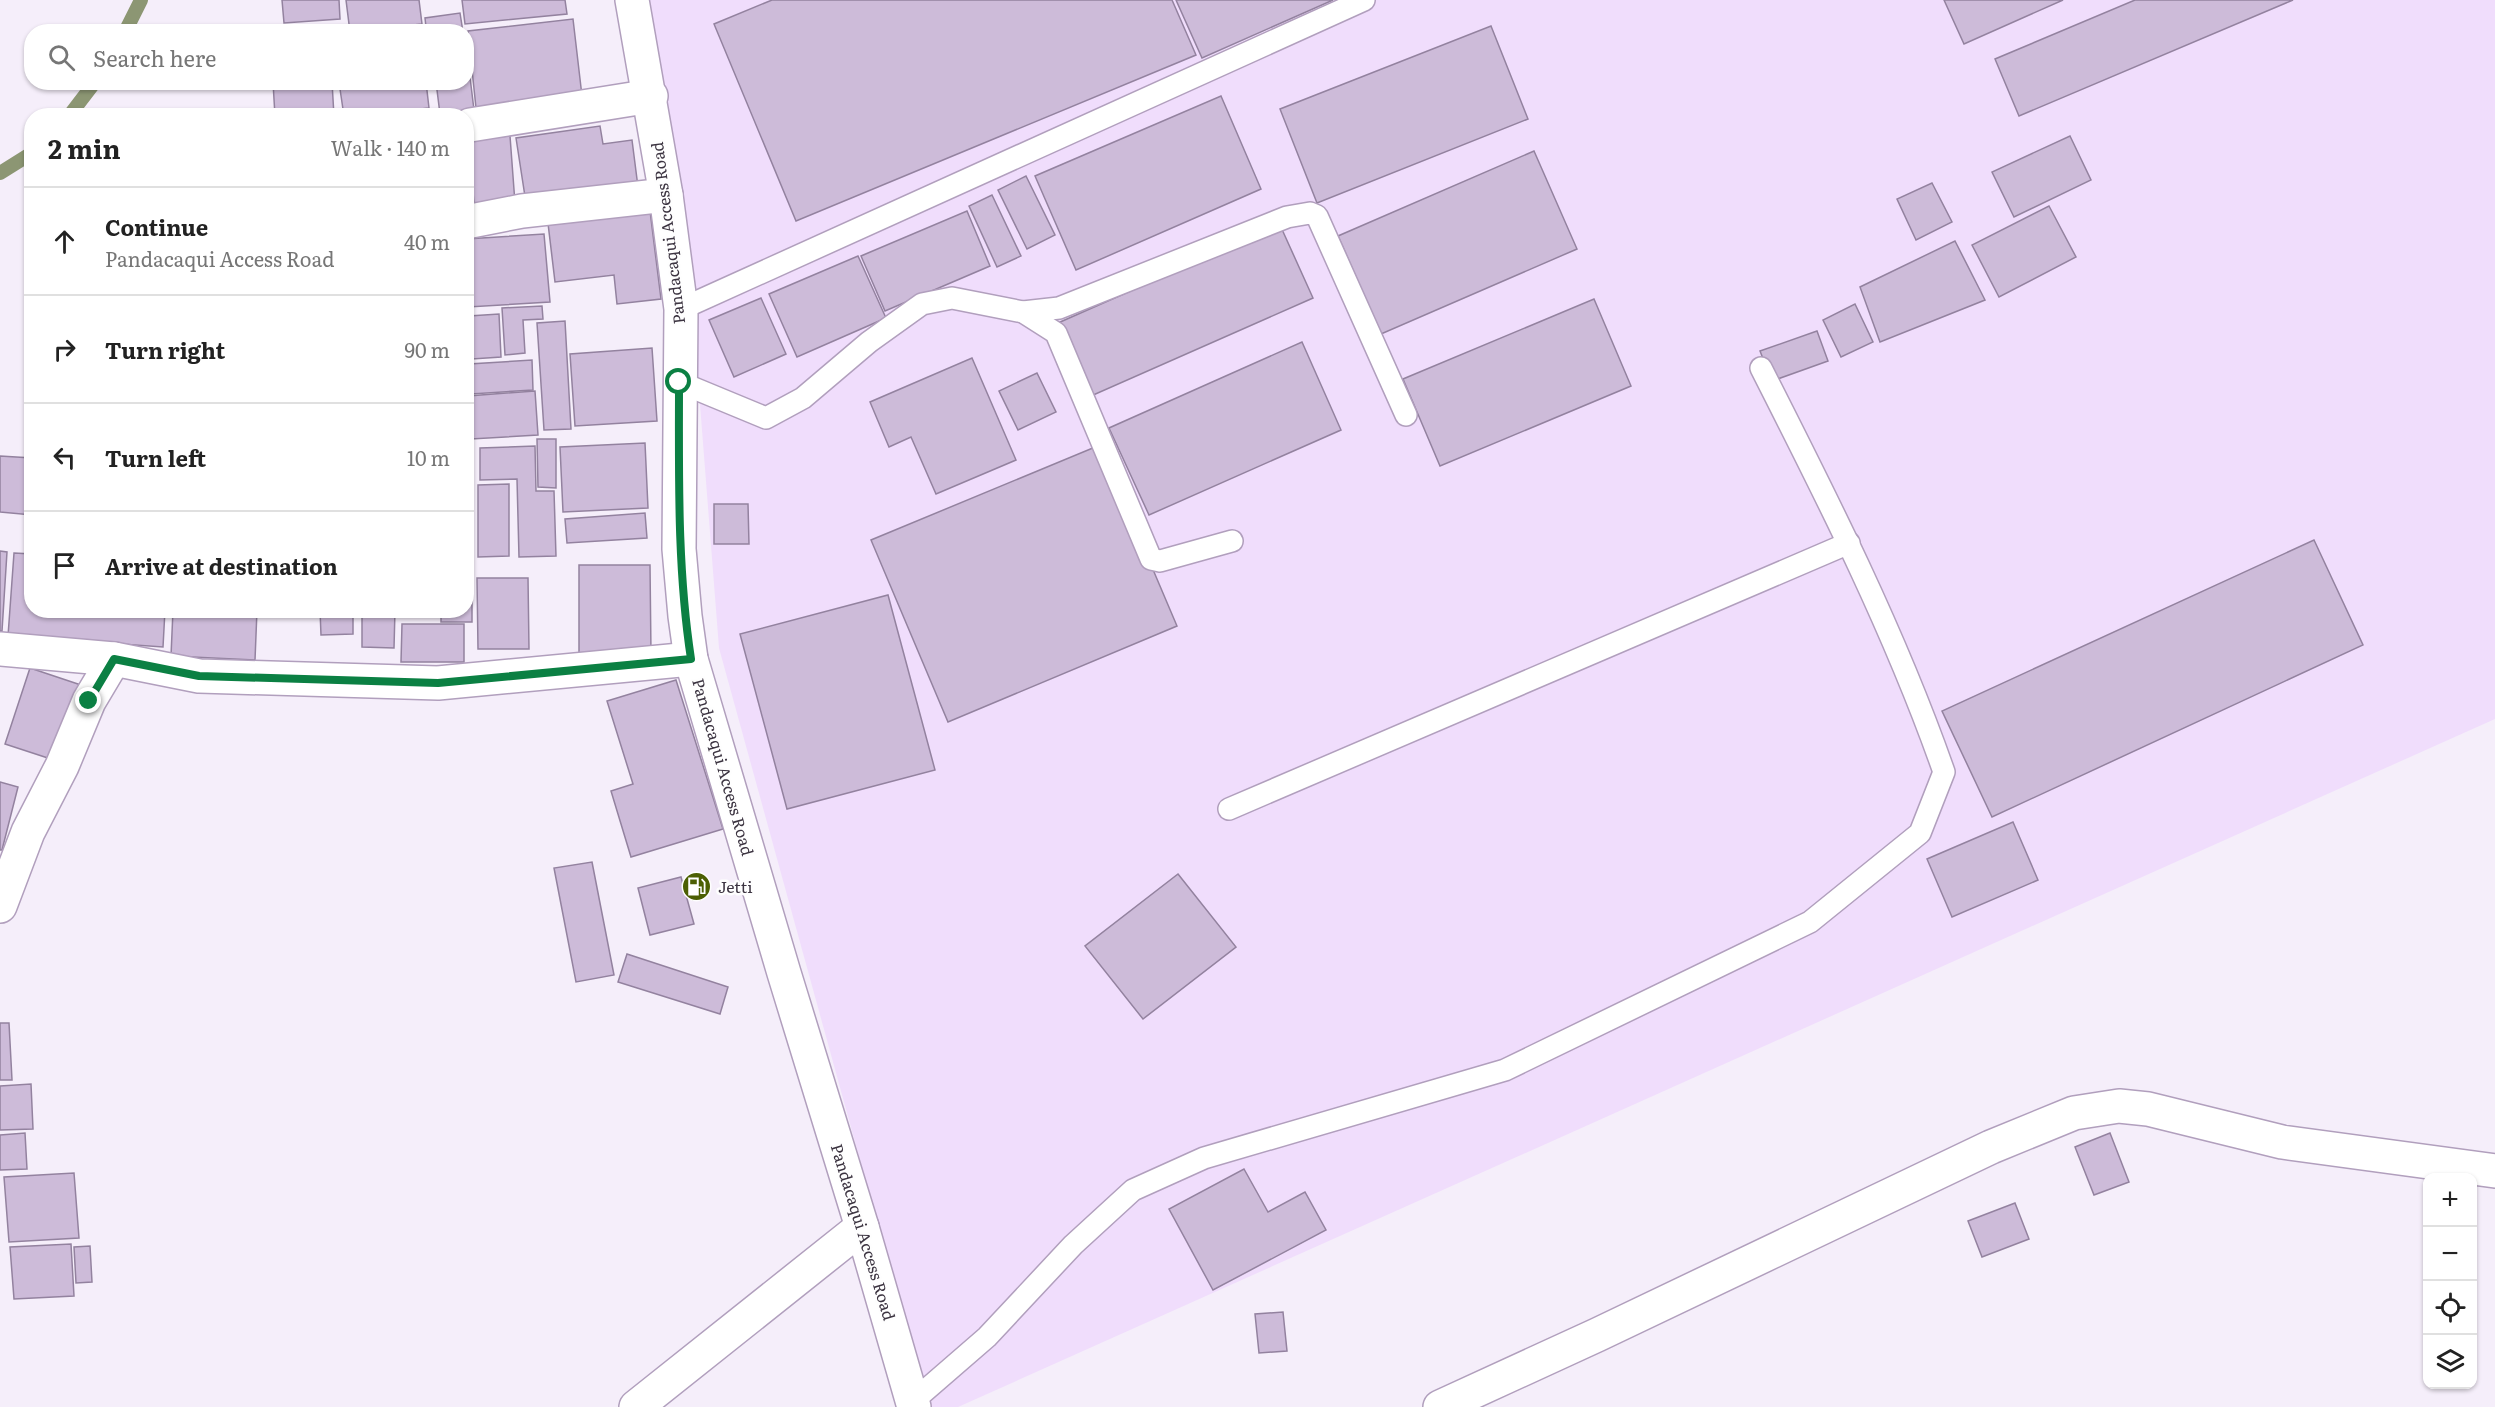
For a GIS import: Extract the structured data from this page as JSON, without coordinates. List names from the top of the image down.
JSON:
{
  "streets": {
    "street": ["Pandacaqui Access Road"]
  },
  "places": {
    "fuel station": ["Jetti"]
  },
  "page": {
    "search": "Search here",
    "heading": ["2 min", "Walk · 140 m"],
    "list": [
      ["Continue", "Pandacaqui Access Road", "40 m"],
      ["Turn right", "90 m"],
      ["Turn left", "10 m"],
      "Arrive at destination"
    ],
    "map_buttons": ["+", "−"]
  }
}
